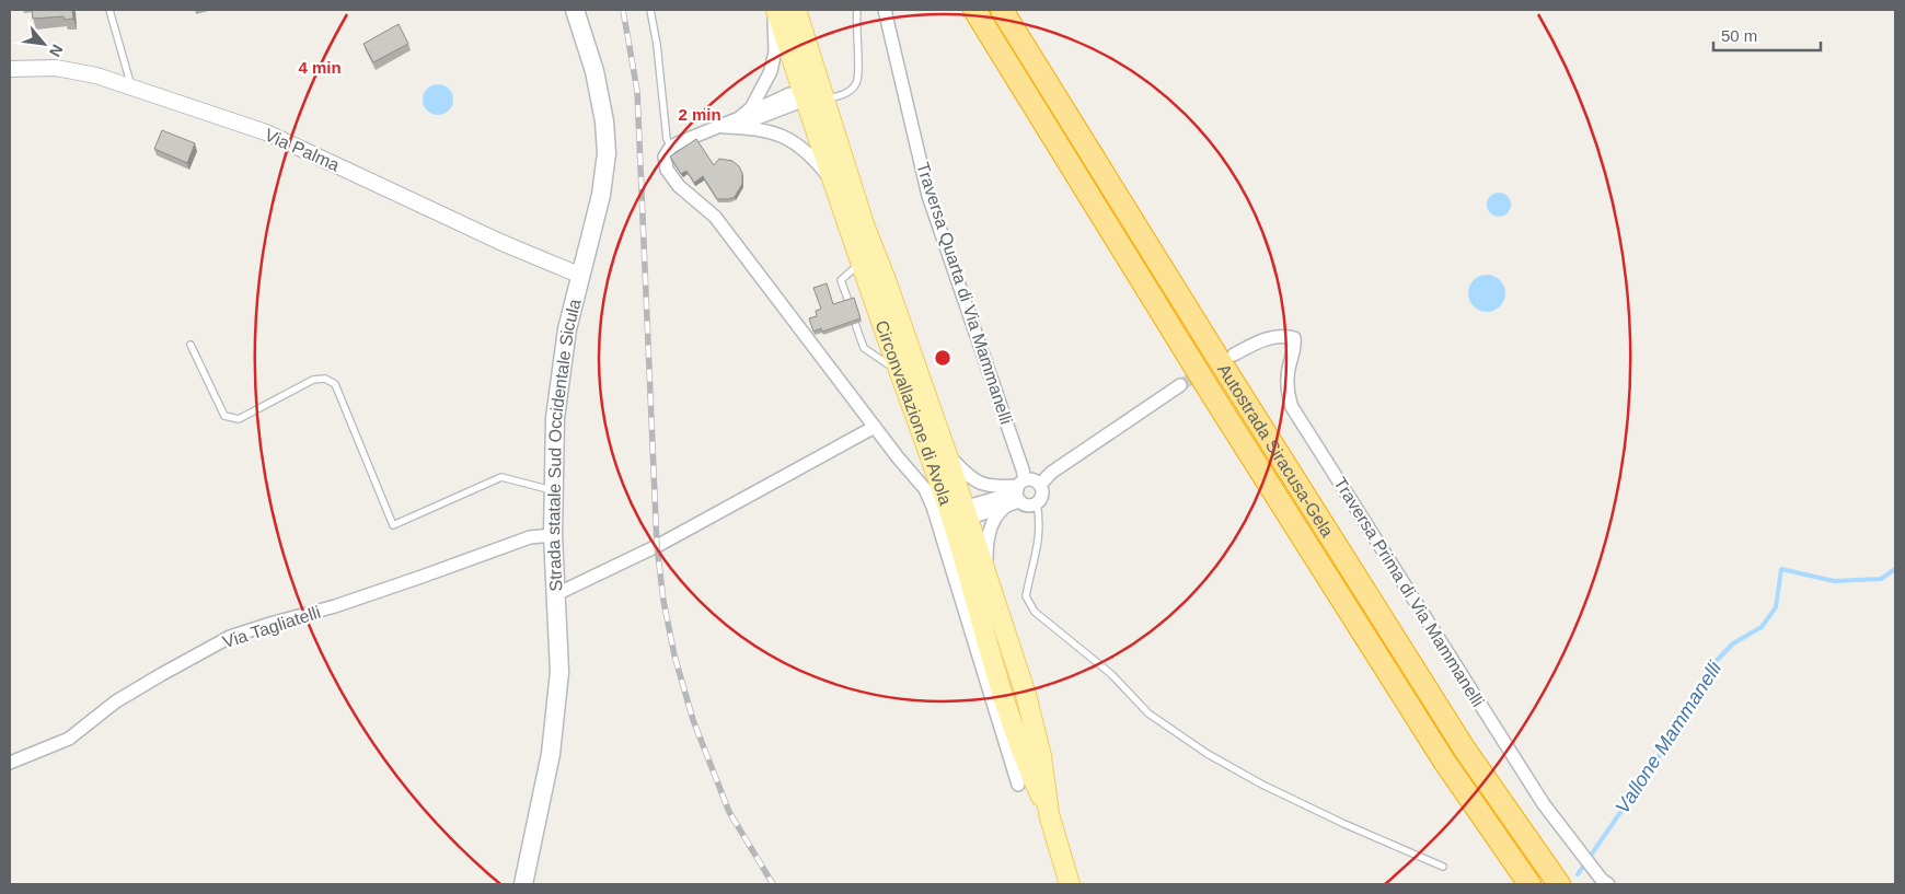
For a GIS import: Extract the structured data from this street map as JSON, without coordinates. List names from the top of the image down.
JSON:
{
  "streets": {
    "highway": ["Autostrada Siracusa-Gela"],
    "main road": ["Circonvallazione di Avola", "Strada statale Sud Occidentale Sicula"],
    "street": [
      "Via Palma",
      "Traversa Quarta di Via Mammanelli",
      "Traversa Prima di Via Mammanelli",
      "Via Tagliatelli"
    ]
  },
  "crossings": [
    ["Via Palma", "Strada statale Sud Occidentale Sicula"],
    ["Strada statale Sud Occidentale Sicula", "Via Tagliatelli"]
  ],
  "water": ["Vallone Mammanelli"],
  "scale_bar": "50 m",
  "north": "bottom right",
  "rings": ["4 min", "2 min"]
}
